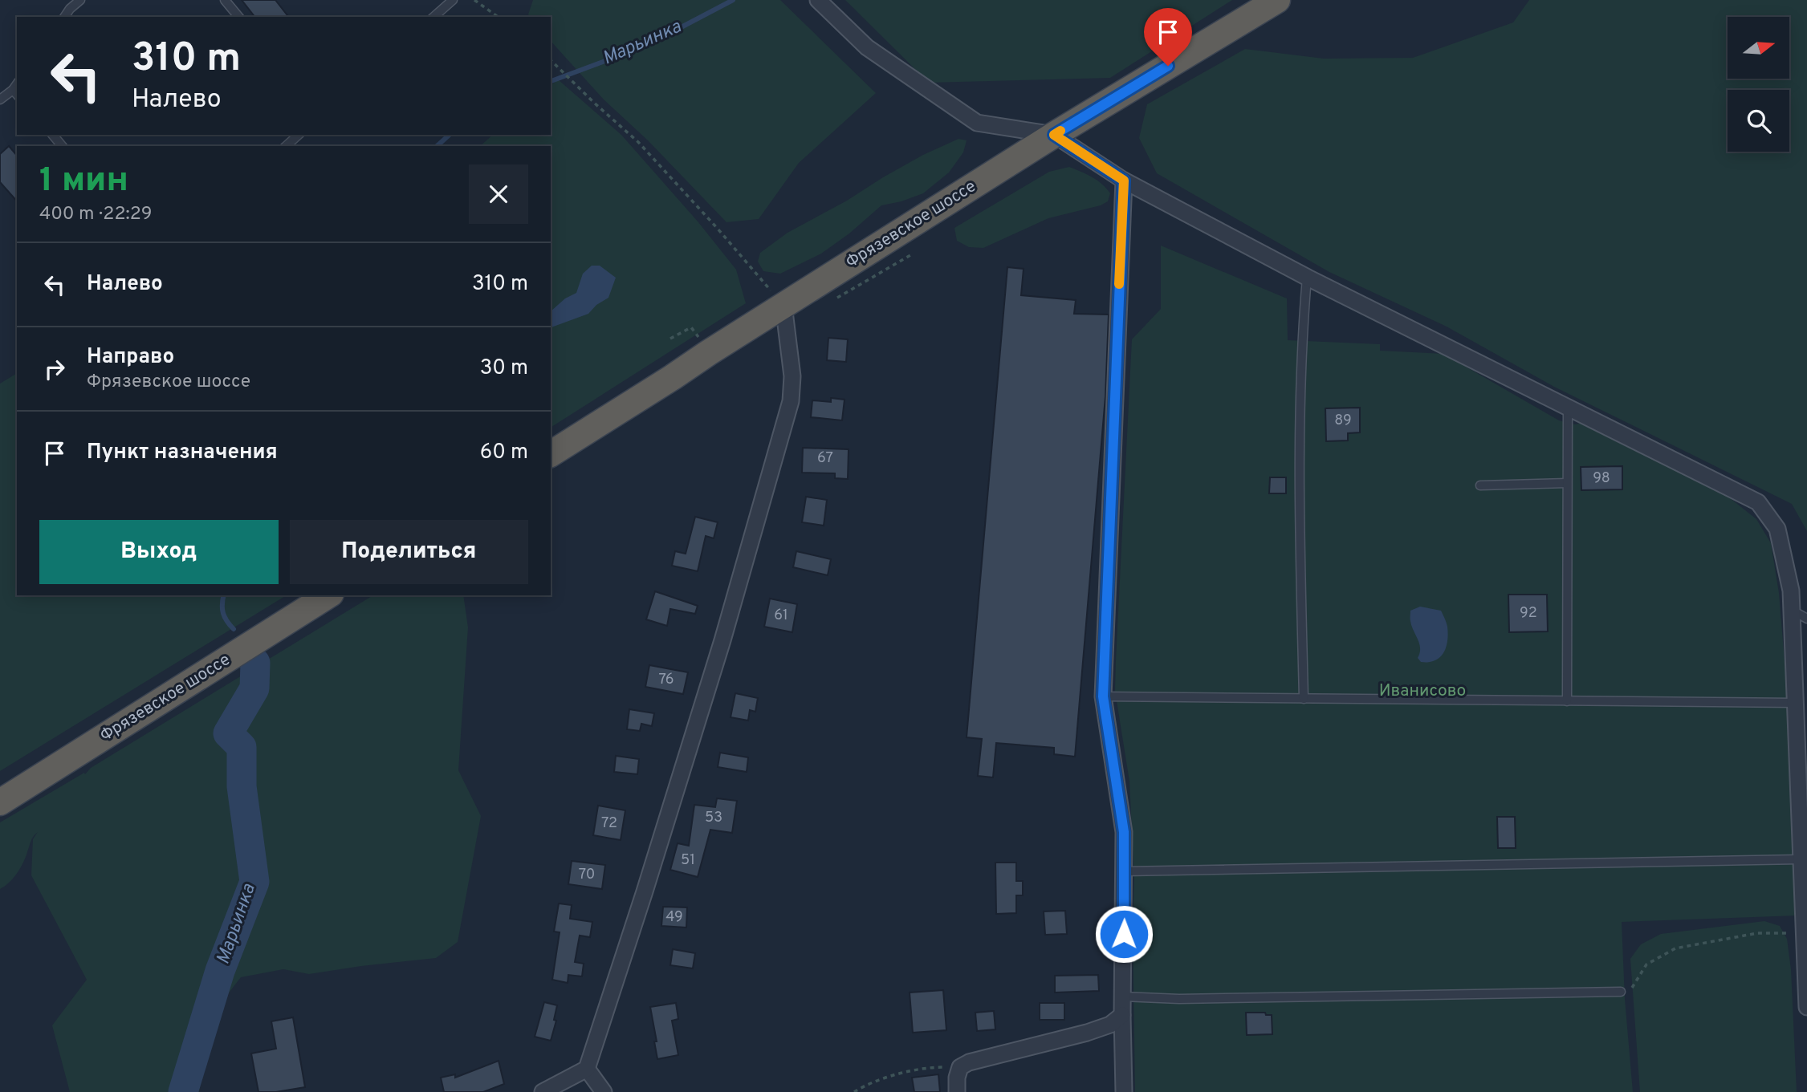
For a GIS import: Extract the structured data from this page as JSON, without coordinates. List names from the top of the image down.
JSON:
{
  "streets": {
    "highway": ["Фрязевское шоссе"]
  },
  "water": ["Марьинка"],
  "parks": ["Иванисово"],
  "house_numbers": [
    "89",
    "67",
    "98",
    "92",
    "61",
    "76",
    "53",
    "72",
    "51",
    "70",
    "49"
  ],
  "north": "right",
  "page": {
    "turn": ["310 m", "Налево"],
    "heading": ["1 мин", "400 m · 22:29"],
    "list": [
      {
        "name": "Налево",
        "value": "310 m"
      },
      {
        "name": "Направо",
        "note": "Фрязевское шоссе",
        "value": "30 m"
      },
      {
        "name": "Пункт назначения",
        "value": "60 m"
      }
    ],
    "buttons": ["Выход", "Поделиться"]
  }
}
